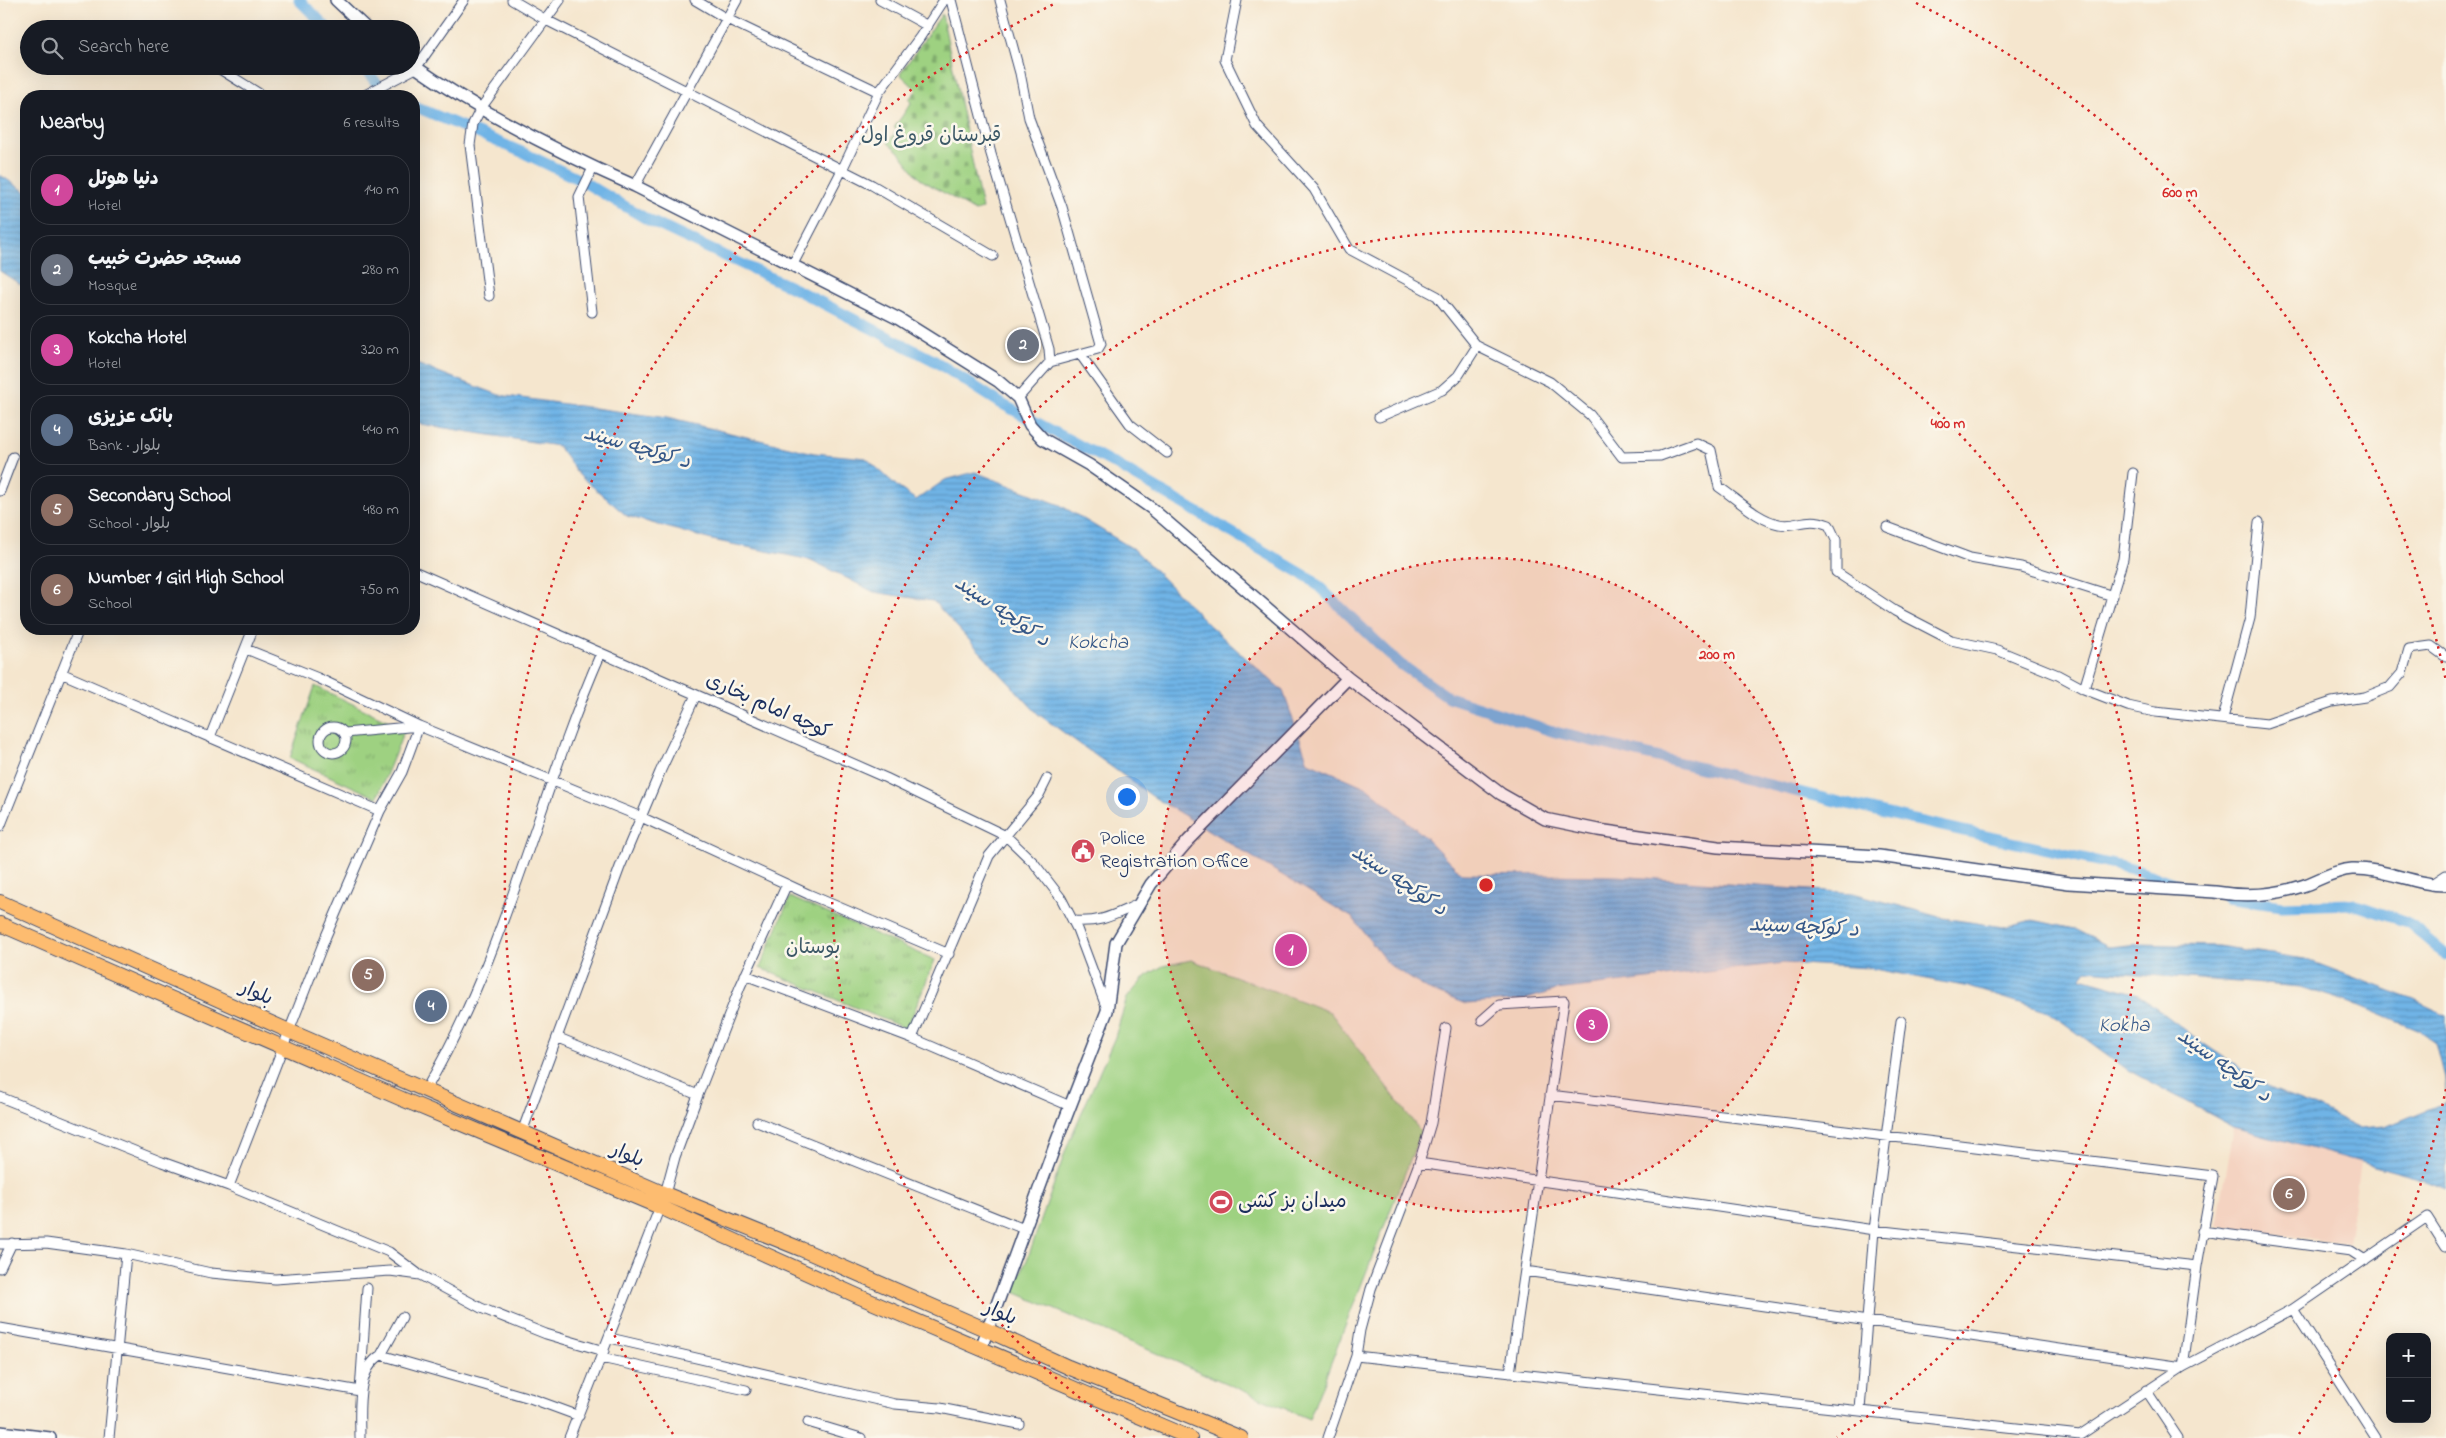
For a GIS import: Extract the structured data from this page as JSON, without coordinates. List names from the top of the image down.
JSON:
{
  "streets": {
    "main road": ["بلوار"],
    "street": ["کوچه امام بخاری"]
  },
  "water": ["د کوکچه سیند", "Kokcha", "Kokha"],
  "parks": ["قبرستان قروغ اول", "بوستان"],
  "places": {
    "public building": ["Police Registration Office"],
    "sports": ["میدان بز کشی"]
  },
  "page": {
    "search": "Search here",
    "heading": ["Nearby", "6 results"],
    "list": [
      {
        "mark": "1",
        "name": "دنیا هوتل",
        "note": "Hotel",
        "value": "140 m"
      },
      {
        "mark": "2",
        "name": "مسجد حضرت خبیب",
        "note": "Mosque",
        "value": "280 m"
      },
      {
        "mark": "3",
        "name": "Kokcha Hotel",
        "note": "Hotel",
        "value": "320 m"
      },
      {
        "mark": "4",
        "name": "بانک عزیزی",
        "note": "Bank · بلوار",
        "value": "440 m"
      },
      {
        "mark": "5",
        "name": "Secondary School",
        "note": "School · بلوار",
        "value": "480 m"
      },
      {
        "mark": "6",
        "name": "Number 1 Girl High School",
        "note": "School",
        "value": "750 m"
      }
    ],
    "pins": [
      "2",
      "1",
      "5",
      "4",
      "3",
      "6"
    ],
    "map_buttons": ["+", "−"]
  },
  "rings": ["600 m", "400 m", "200 m"]
}
